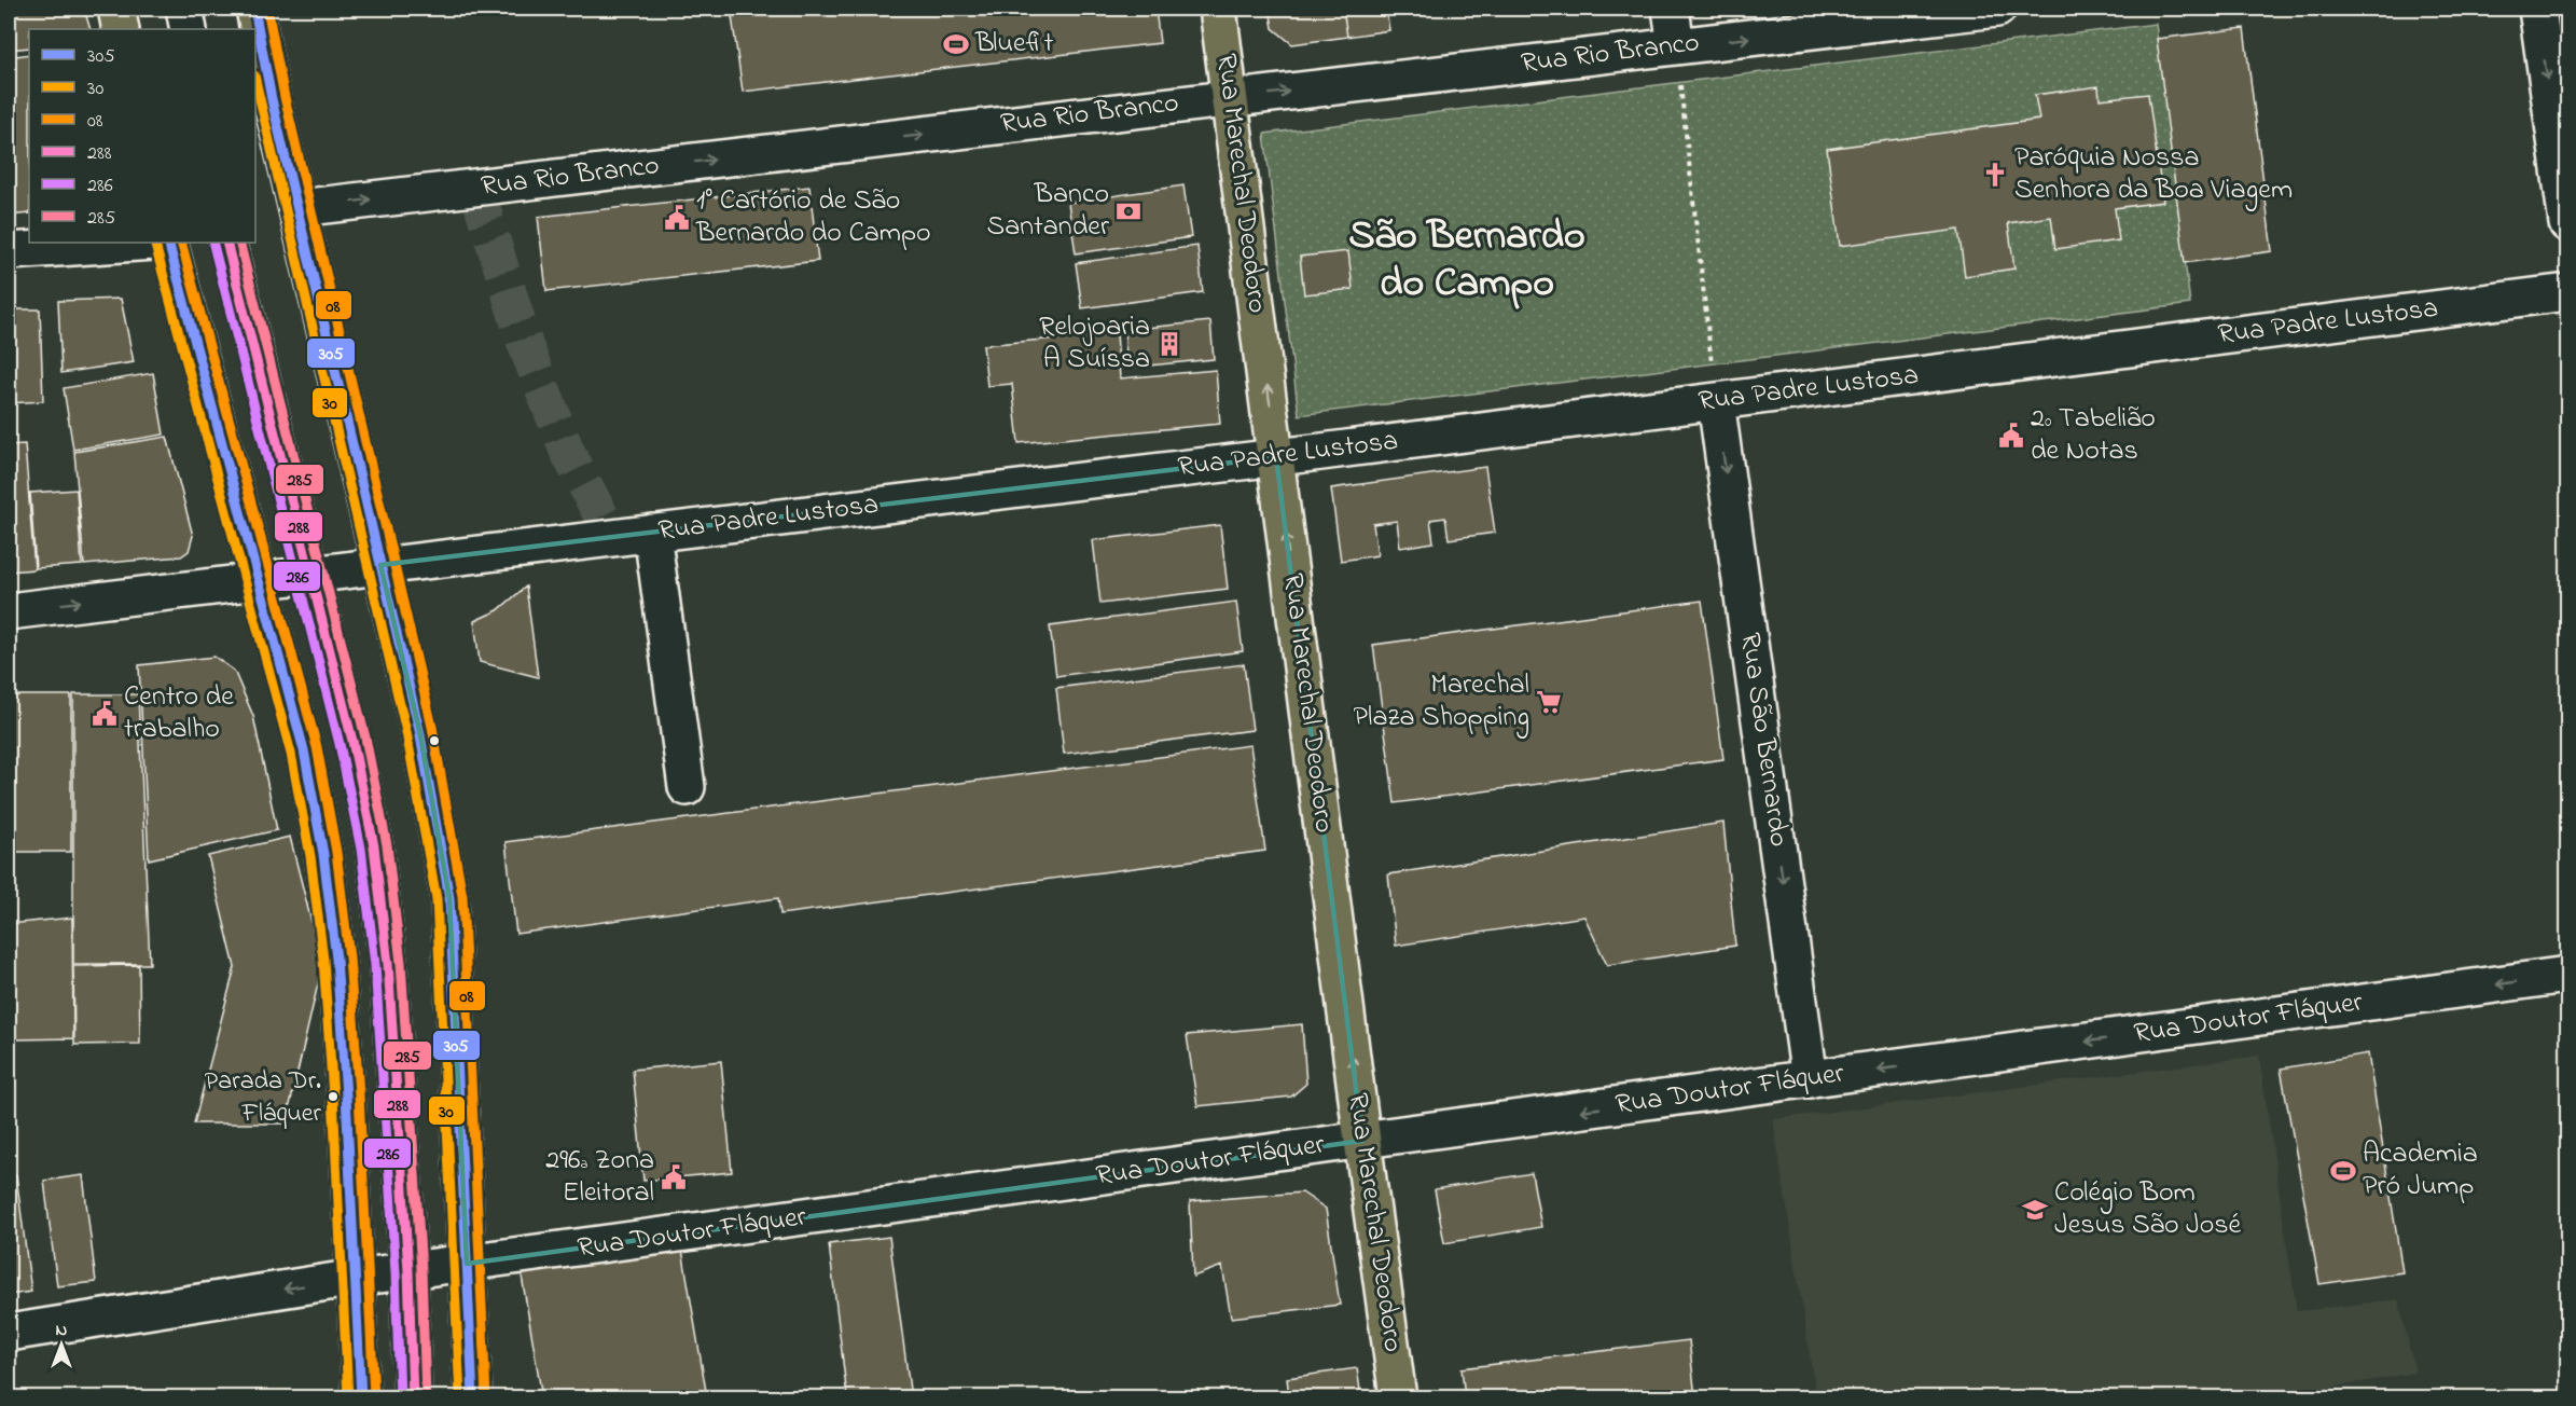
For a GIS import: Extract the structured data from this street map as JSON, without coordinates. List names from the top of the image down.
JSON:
{
  "streets": {
    "main road": ["Rua Marechal Deodoro"],
    "street": [
      "Rua Rio Branco",
      "Rua Padre Lustosa",
      "Rua São Bernardo",
      "Rua Doutor Fláquer"
    ]
  },
  "crossings": [
    ["Rua Rio Branco", "Rua Marechal Deodoro"],
    ["Rua Marechal Deodoro", "Rua Padre Lustosa"],
    ["Rua Marechal Deodoro", "Rua Doutor Fláquer"],
    ["Rua Padre Lustosa", "Rua São Bernardo"],
    ["Rua São Bernardo", "Rua Doutor Fláquer"]
  ],
  "one_way": [
    "Rua Rio Branco",
    "Rua Marechal Deodoro",
    "Rua São Bernardo",
    "Rua Doutor Fláquer"
  ],
  "districts": ["São Bernardo do Campo"],
  "places": {
    "sports": ["Bluefit", "Academia Pró Jump"],
    "church": ["Paróquia Nossa Senhora da Boa Viagem"],
    "bank": ["Banco Santander"],
    "public building": [
      "1° Cartório de São Bernardo do Campo",
      "2º Tabelião de Notas",
      "Centro de trabalho",
      "296ª Zona Eleitoral"
    ],
    "building": ["Relojoaria A Suíssa"],
    "supermarket": ["Marechal Plaza Shopping"],
    "other": ["Parada Dr. Fláquer"],
    "school or university": ["Colégio Bom Jesus São José"]
  },
  "lines": [
    "transit line 305",
    "transit line 08",
    "transit line 30",
    "transit line 288",
    "transit line 285",
    "transit line 286"
  ],
  "legend": [
    "305",
    "30",
    "08",
    "288",
    "286",
    "285"
  ],
  "north": "top"
}
